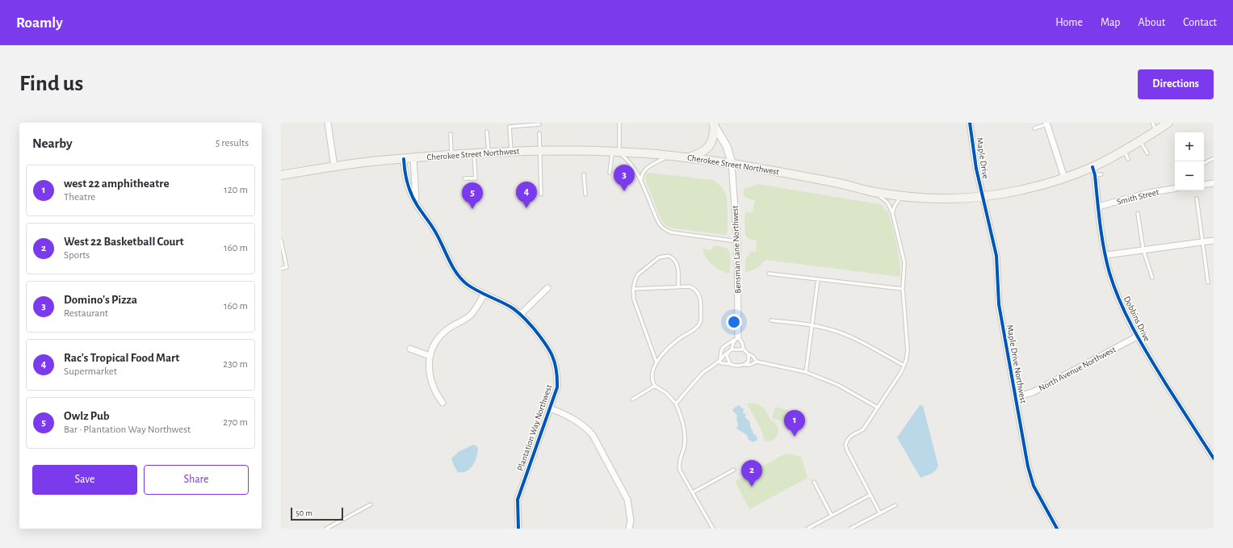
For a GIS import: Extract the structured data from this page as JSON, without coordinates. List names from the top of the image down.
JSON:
{
  "streets": {
    "main road": ["Cherokee Street Northwest"],
    "street": [
      "Maple Drive",
      "Smith Street",
      "Bensman Lane Northwest",
      "Dobbins Drive",
      "Maple Drive Northwest",
      "North Avenue Northwest",
      "Plantation Way Northwest"
    ]
  },
  "crossings": [
    ["Cherokee Street Northwest", "Maple Drive"],
    ["Cherokee Street Northwest", "Bensman Lane Northwest"],
    ["Cherokee Street Northwest", "Dobbins Drive"],
    ["Cherokee Street Northwest", "Maple Drive Northwest"],
    ["Cherokee Street Northwest", "Plantation Way Northwest"],
    ["Maple Drive", "Maple Drive Northwest"],
    ["Smith Street", "Dobbins Drive"],
    ["Dobbins Drive", "North Avenue Northwest"],
    ["Maple Drive Northwest", "North Avenue Northwest"]
  ],
  "scale_bar": "50 m",
  "page": {
    "header": "Roamly",
    "nav": [
      "Home",
      "Map",
      "About",
      "Contact"
    ],
    "buttons": [
      "Directions",
      ["Save", "Share"]
    ],
    "title": "Find us",
    "heading": ["Nearby", "5 results"],
    "map_buttons": ["+", "−"],
    "list": [
      {
        "mark": "1",
        "name": "west 22 amphitheatre",
        "note": "Theatre",
        "value": "120 m"
      },
      {
        "mark": "2",
        "name": "West 22 Basketball Court",
        "note": "Sports",
        "value": "160 m"
      },
      {
        "mark": "3",
        "name": "Domino's Pizza",
        "note": "Restaurant",
        "value": "160 m"
      },
      {
        "mark": "4",
        "name": "Rac's Tropical Food Mart",
        "note": "Supermarket",
        "value": "230 m"
      },
      {
        "mark": "5",
        "name": "Owlz Pub",
        "note": "Bar · Plantation Way Northwest",
        "value": "270 m"
      }
    ],
    "pins": [
      "3",
      "4",
      "5",
      "1",
      "2"
    ],
    "scale": "50 m"
  }
}
